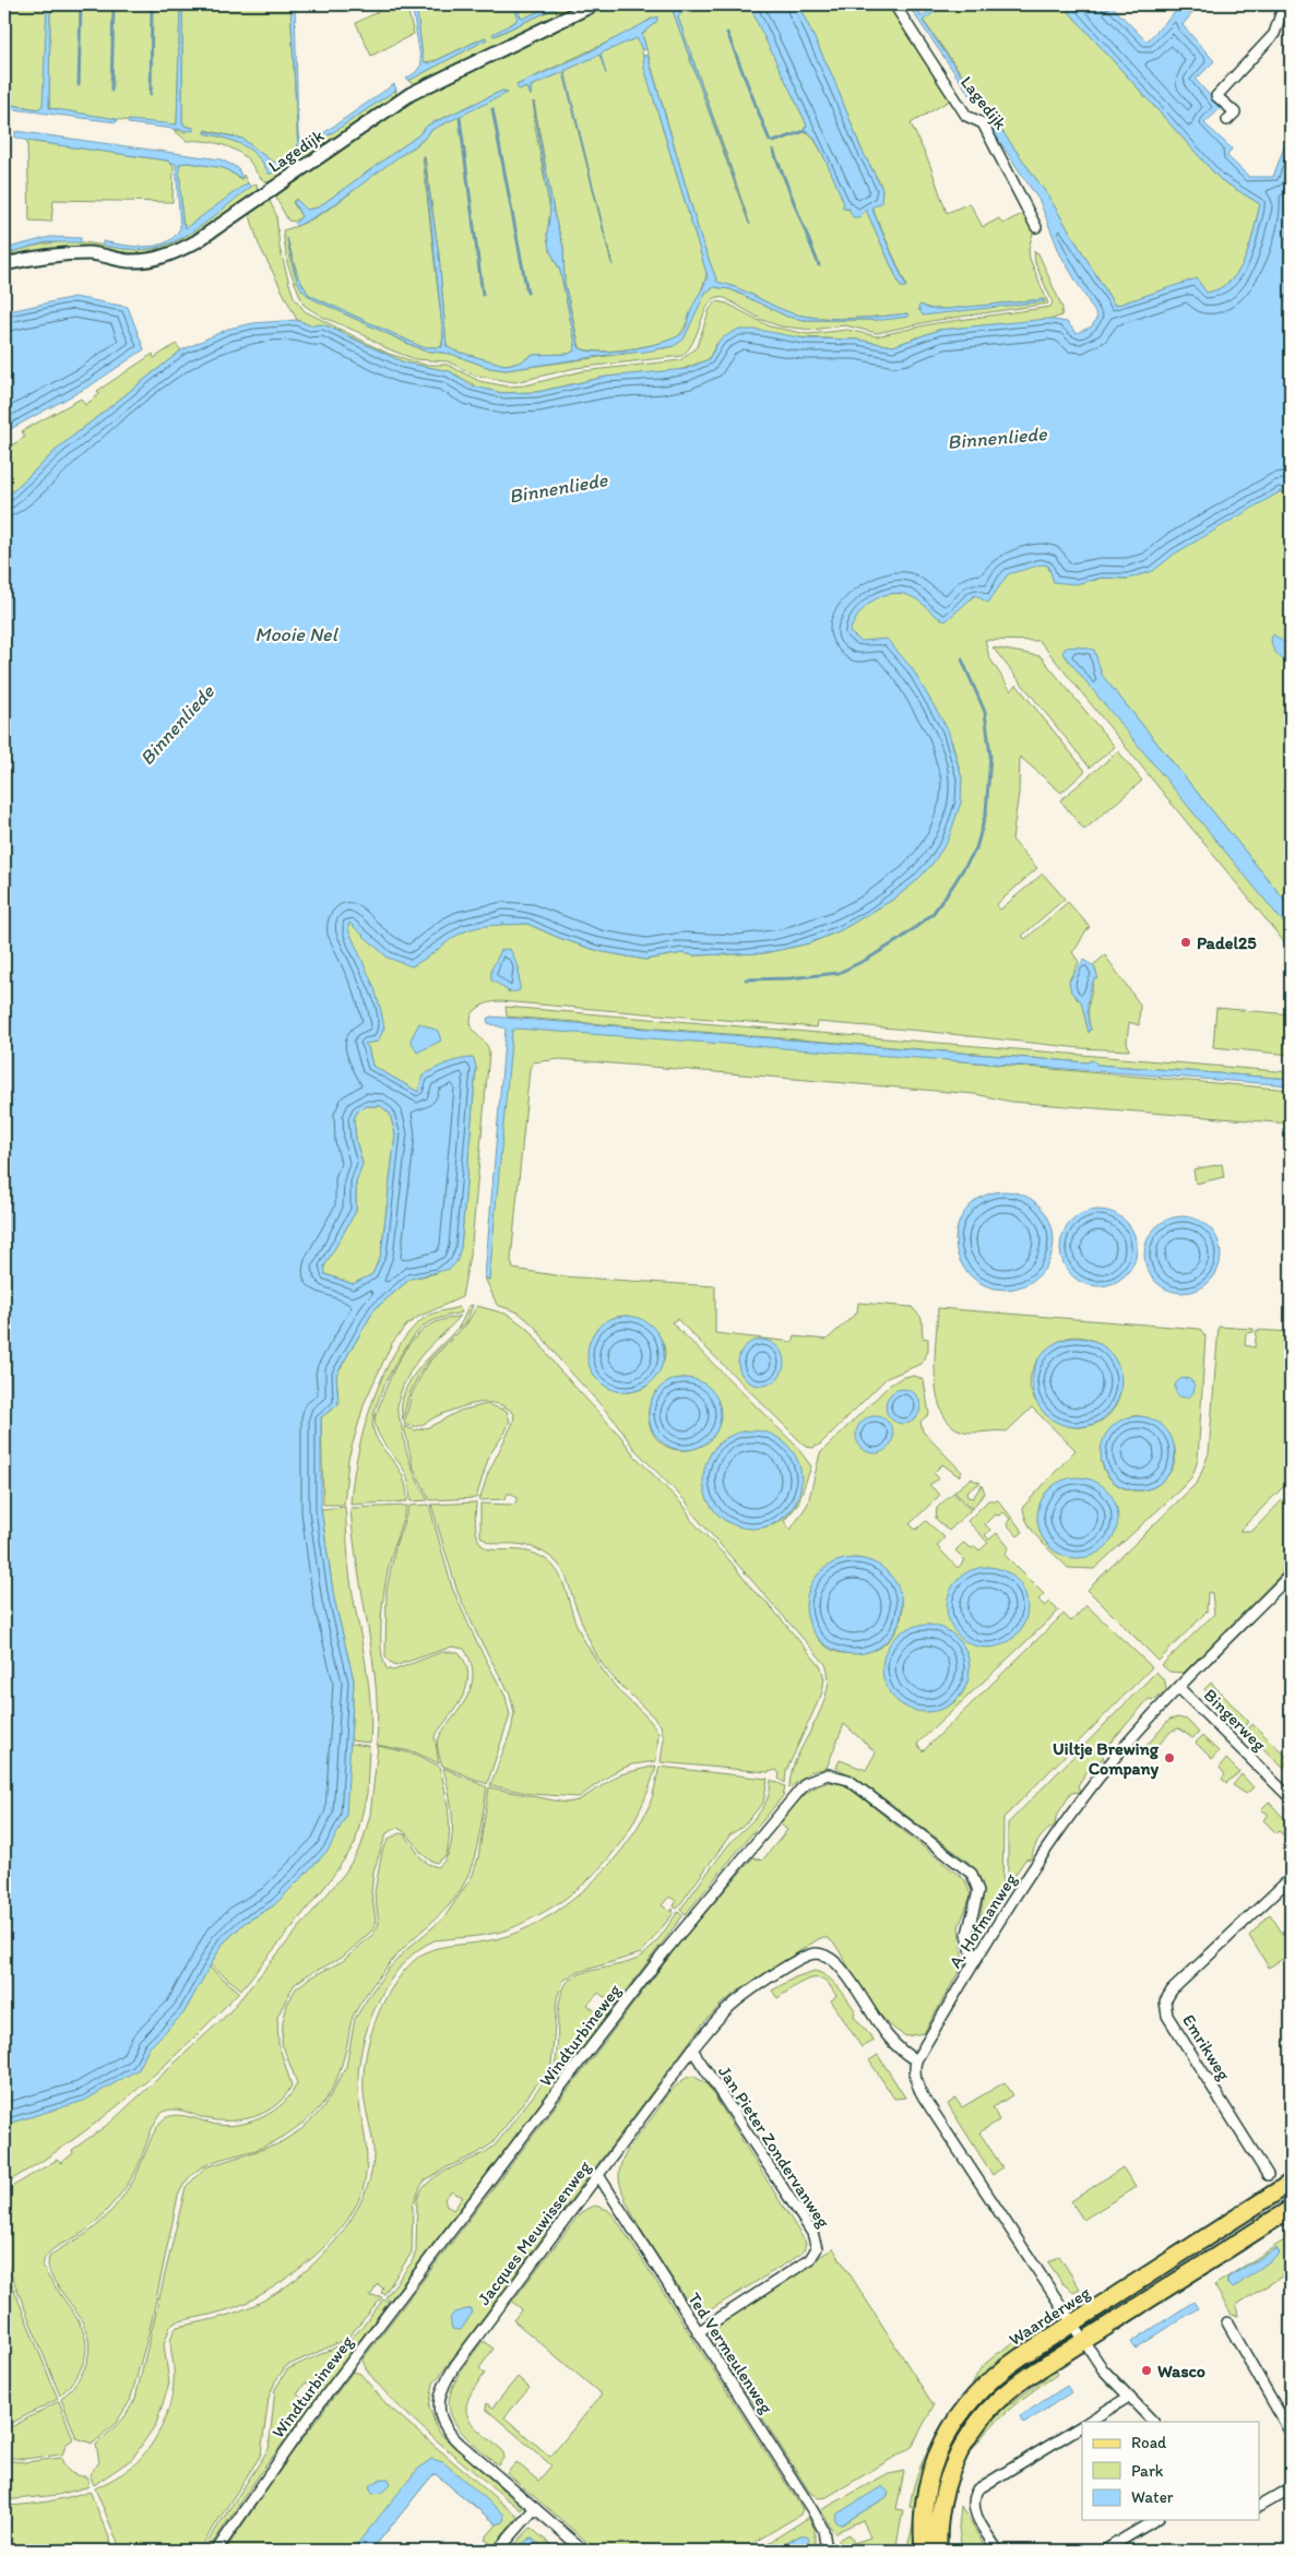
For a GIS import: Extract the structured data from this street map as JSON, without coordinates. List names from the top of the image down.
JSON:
{
  "streets": {
    "main road": ["Waarderweg"],
    "street": [
      "Lagedijk",
      "Bingerweg",
      "A. Hofmanweg",
      "Windturbineweg",
      "Emrikweg",
      "Jan Pieter Zondervanweg",
      "Jacques Meuwissenweg",
      "Ted Vermeulenweg"
    ]
  },
  "crossings": [
    ["Bingerweg", "A. Hofmanweg"],
    ["A. Hofmanweg", "Windturbineweg"],
    ["A. Hofmanweg", "Jacques Meuwissenweg"],
    ["Jan Pieter Zondervanweg", "Jacques Meuwissenweg"],
    ["Jan Pieter Zondervanweg", "Ted Vermeulenweg"],
    ["Jacques Meuwissenweg", "Ted Vermeulenweg"]
  ],
  "water": ["Binnenliede", "Mooie Nel"],
  "places": ["Padel25", "Uiltje Brewing Company", "Wasco"],
  "legend": ["Road", "Park", "Water"]
}
